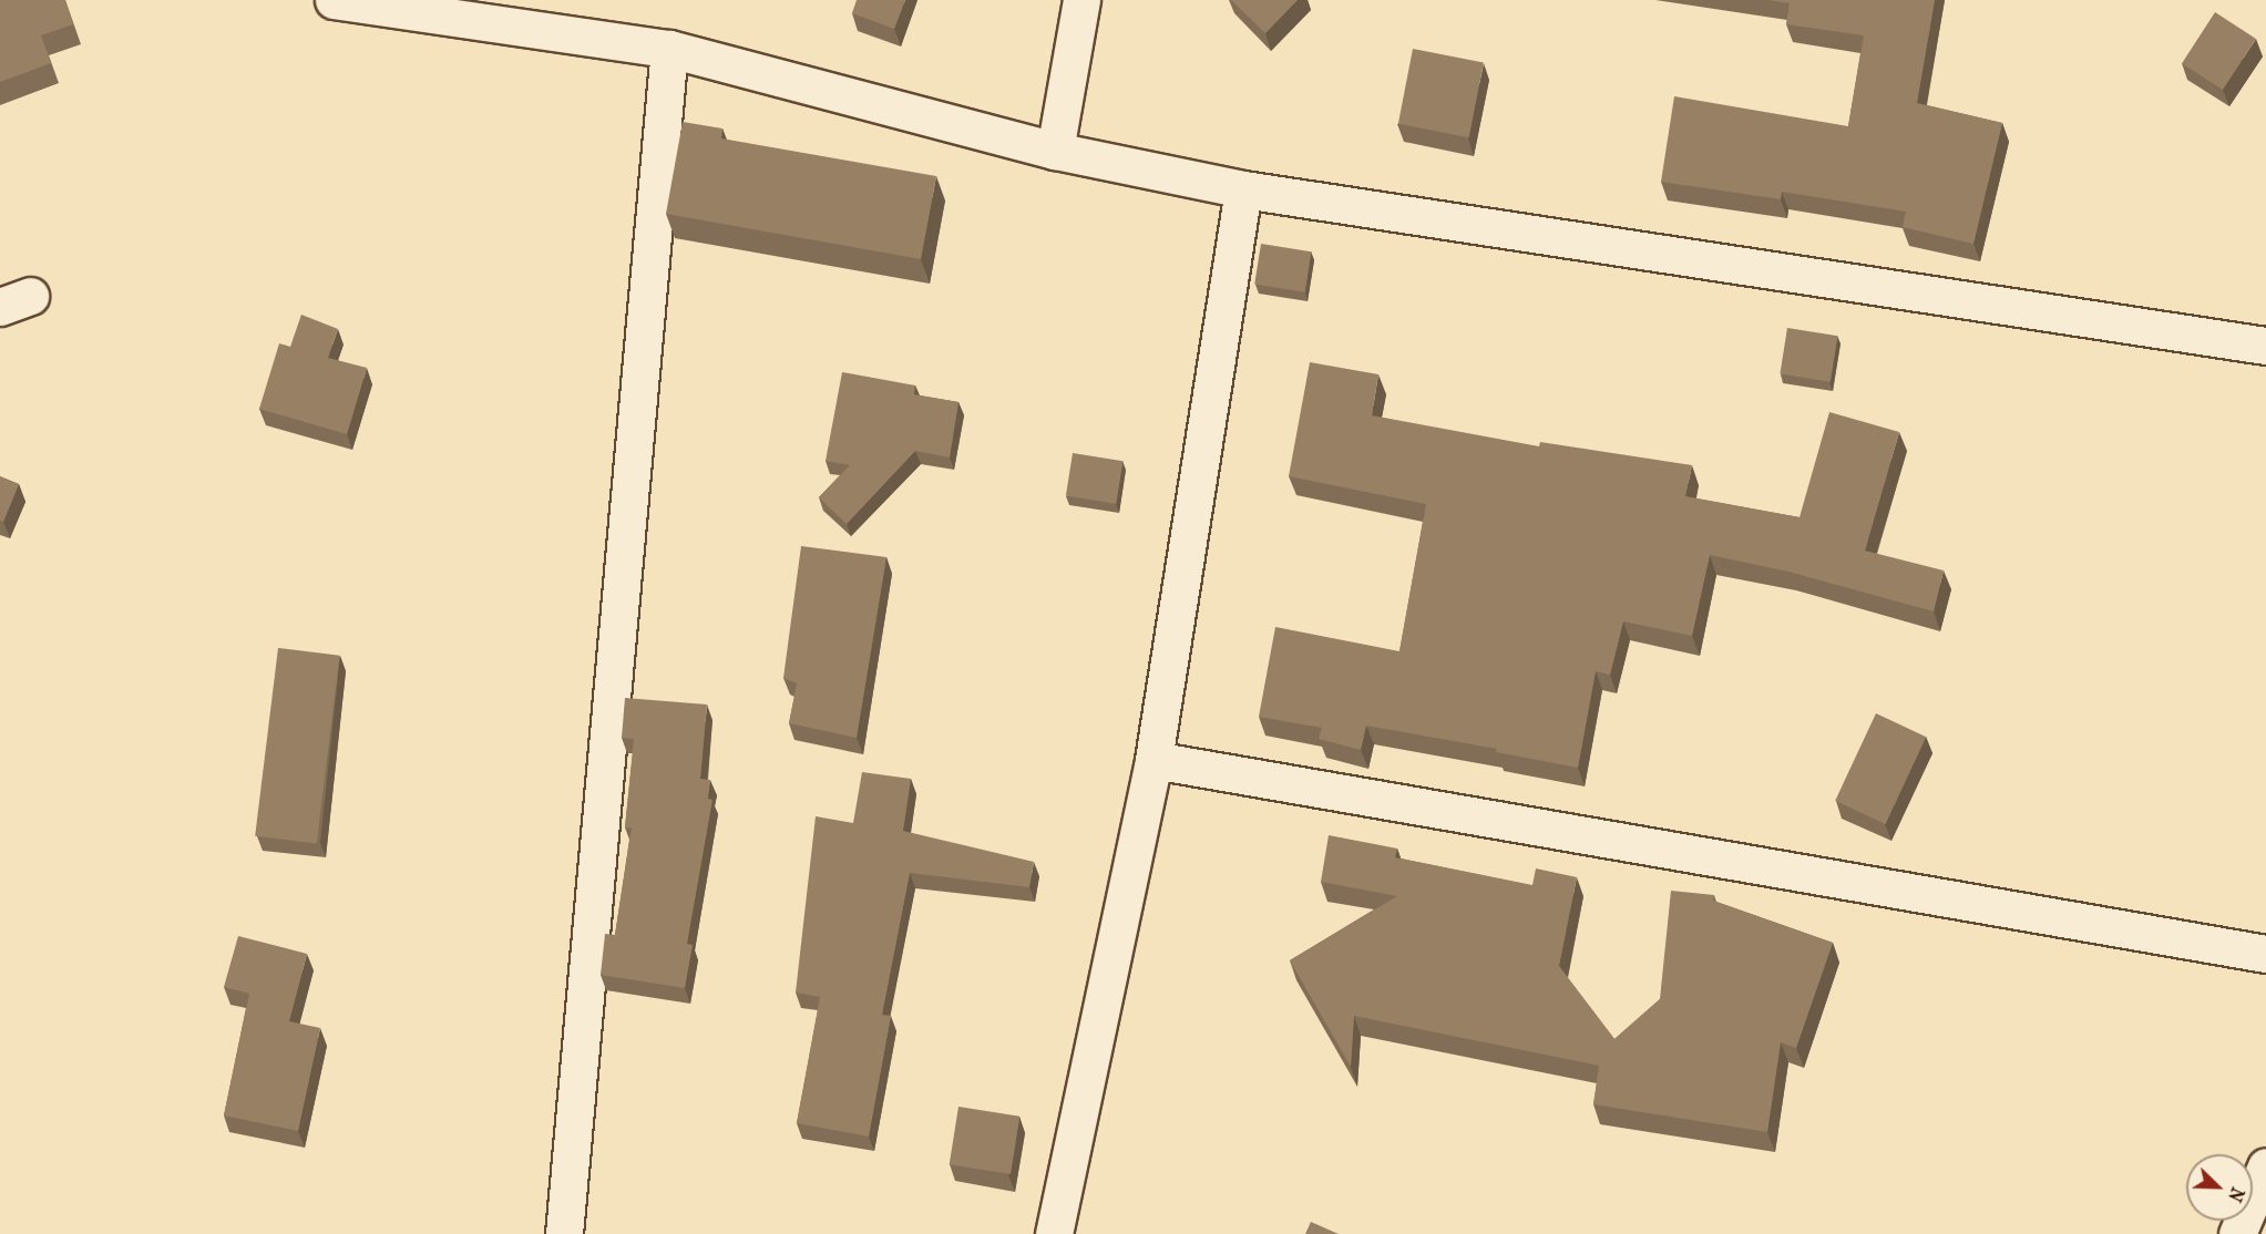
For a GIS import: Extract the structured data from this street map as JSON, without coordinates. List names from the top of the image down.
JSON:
{
  "north": "bottom right"
}
